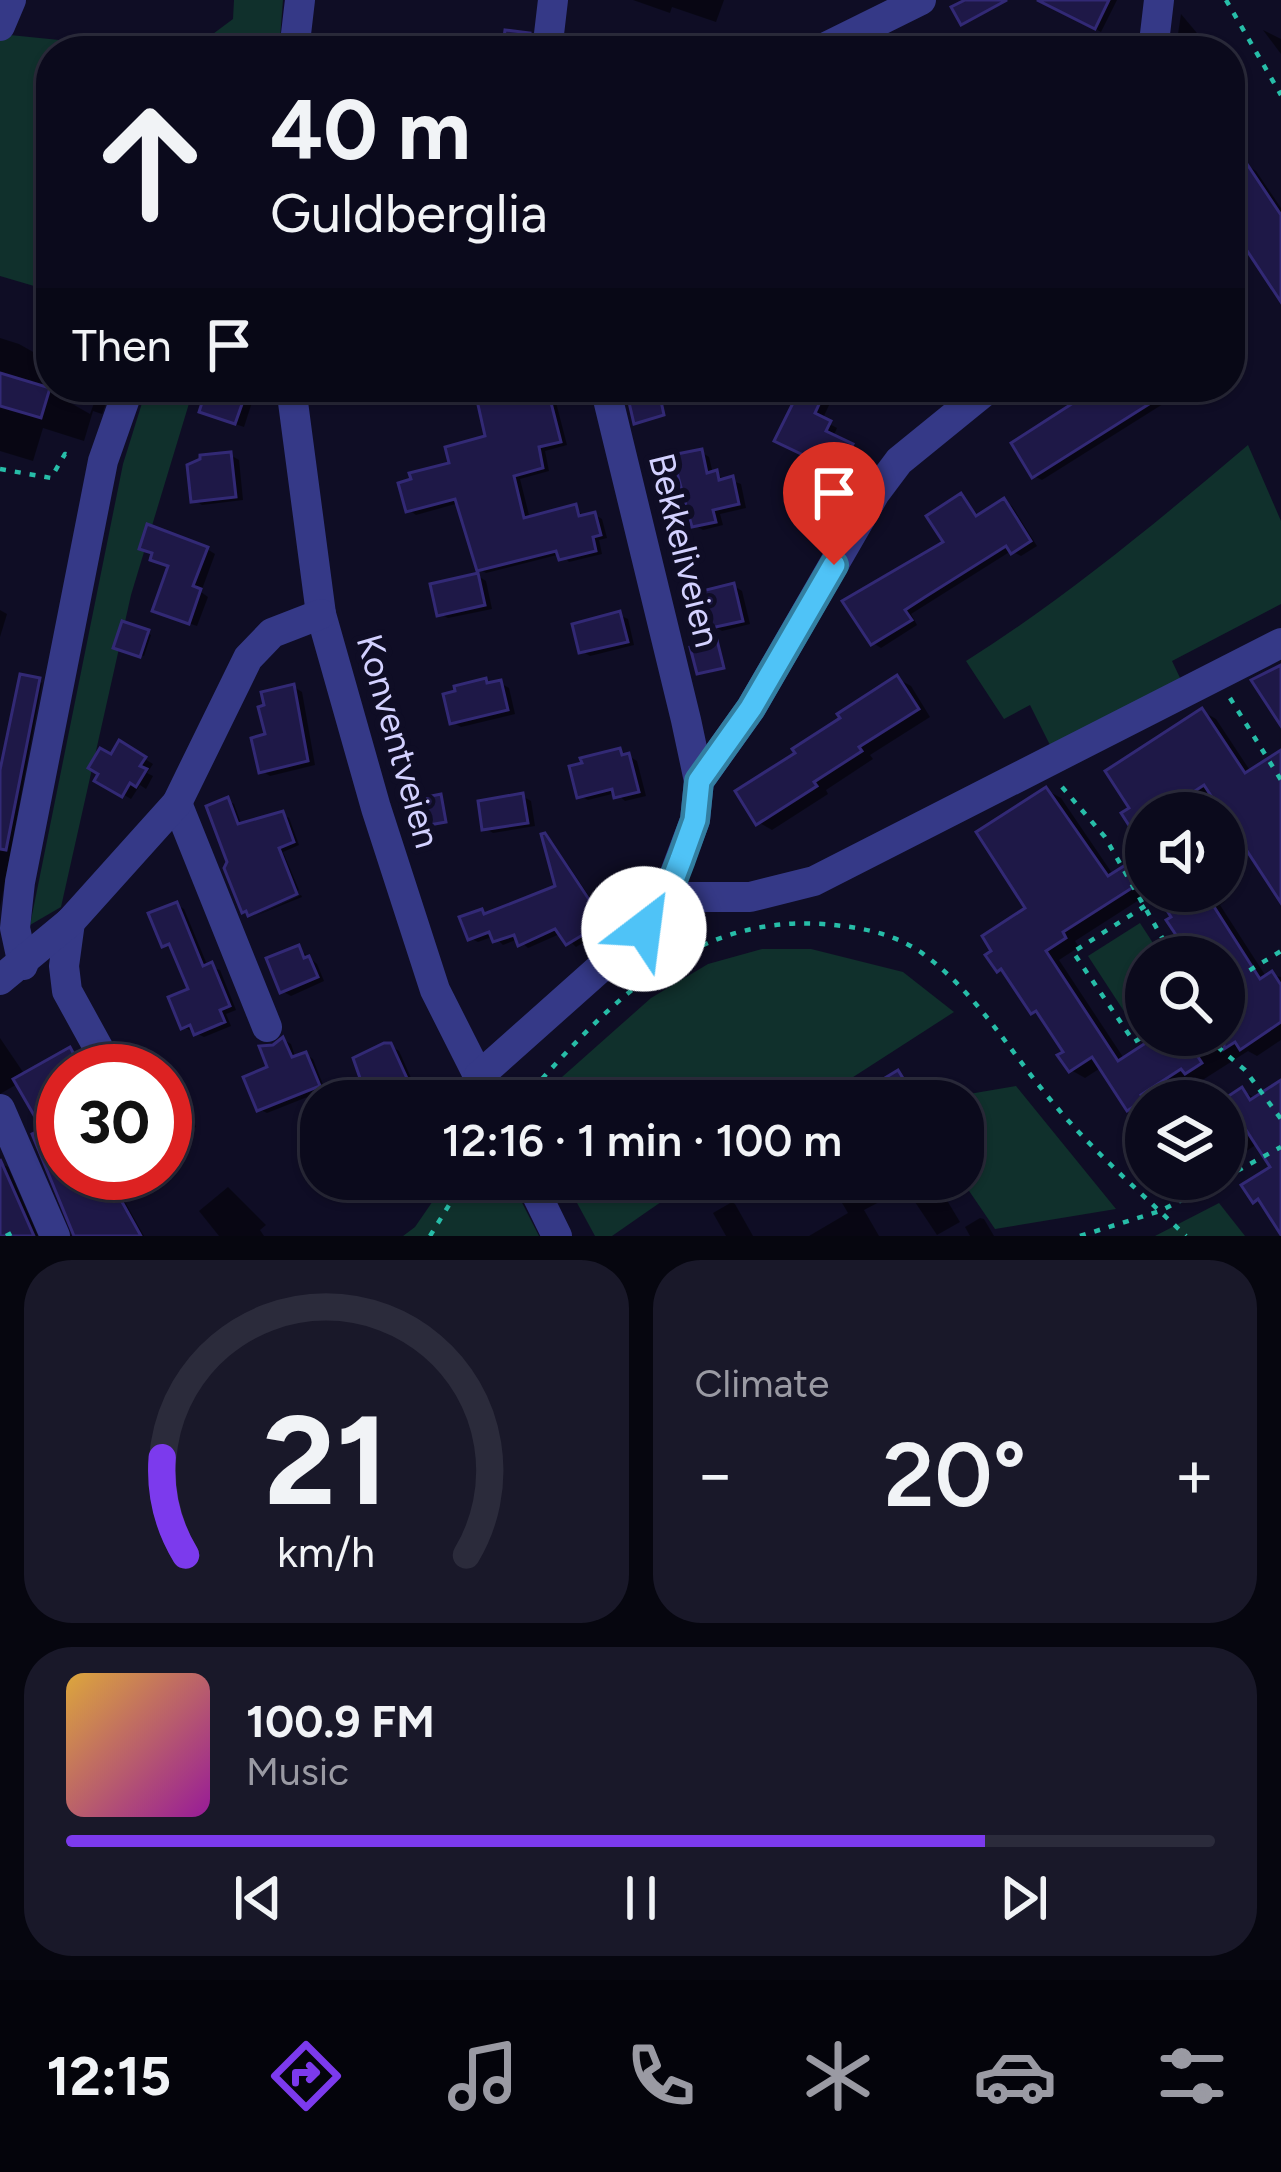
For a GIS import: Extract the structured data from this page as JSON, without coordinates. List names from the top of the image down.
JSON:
{
  "streets": {
    "street": ["Bekkeliveien", "Konventveien"]
  },
  "page": {
    "turn": ["40 m", "Guldberglia"],
    "then": "Then",
    "limit": "30",
    "trip": "12:16 · 1 min · 100 m",
    "tile": "Climate",
    "heat": ["−", "20°", "+"],
    "song": ["100.9 FM", "Music"],
    "tabs": "12:15",
    "gauge": ["21", "km/h"]
  }
}
